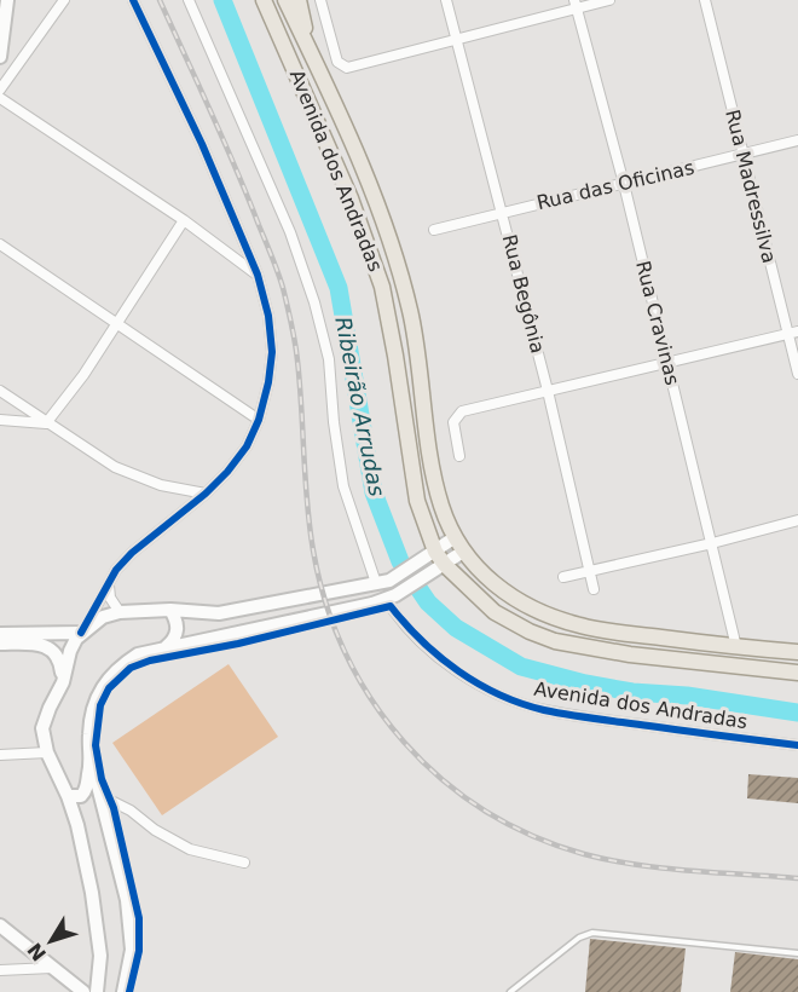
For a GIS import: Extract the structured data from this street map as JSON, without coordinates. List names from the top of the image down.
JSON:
{
  "streets": {
    "main road": ["Avenida dos Andradas"],
    "street": [
      "Rua das Oficinas",
      "Rua Madressilva",
      "Rua Begônia",
      "Rua Cravinas"
    ]
  },
  "crossings": [
    ["Avenida dos Andradas", "Rua Cravinas"],
    ["Rua das Oficinas", "Rua Madressilva"],
    ["Rua das Oficinas", "Rua Begônia"],
    ["Rua das Oficinas", "Rua Cravinas"]
  ],
  "water": ["Ribeirão Arrudas"],
  "north": "bottom left"
}
